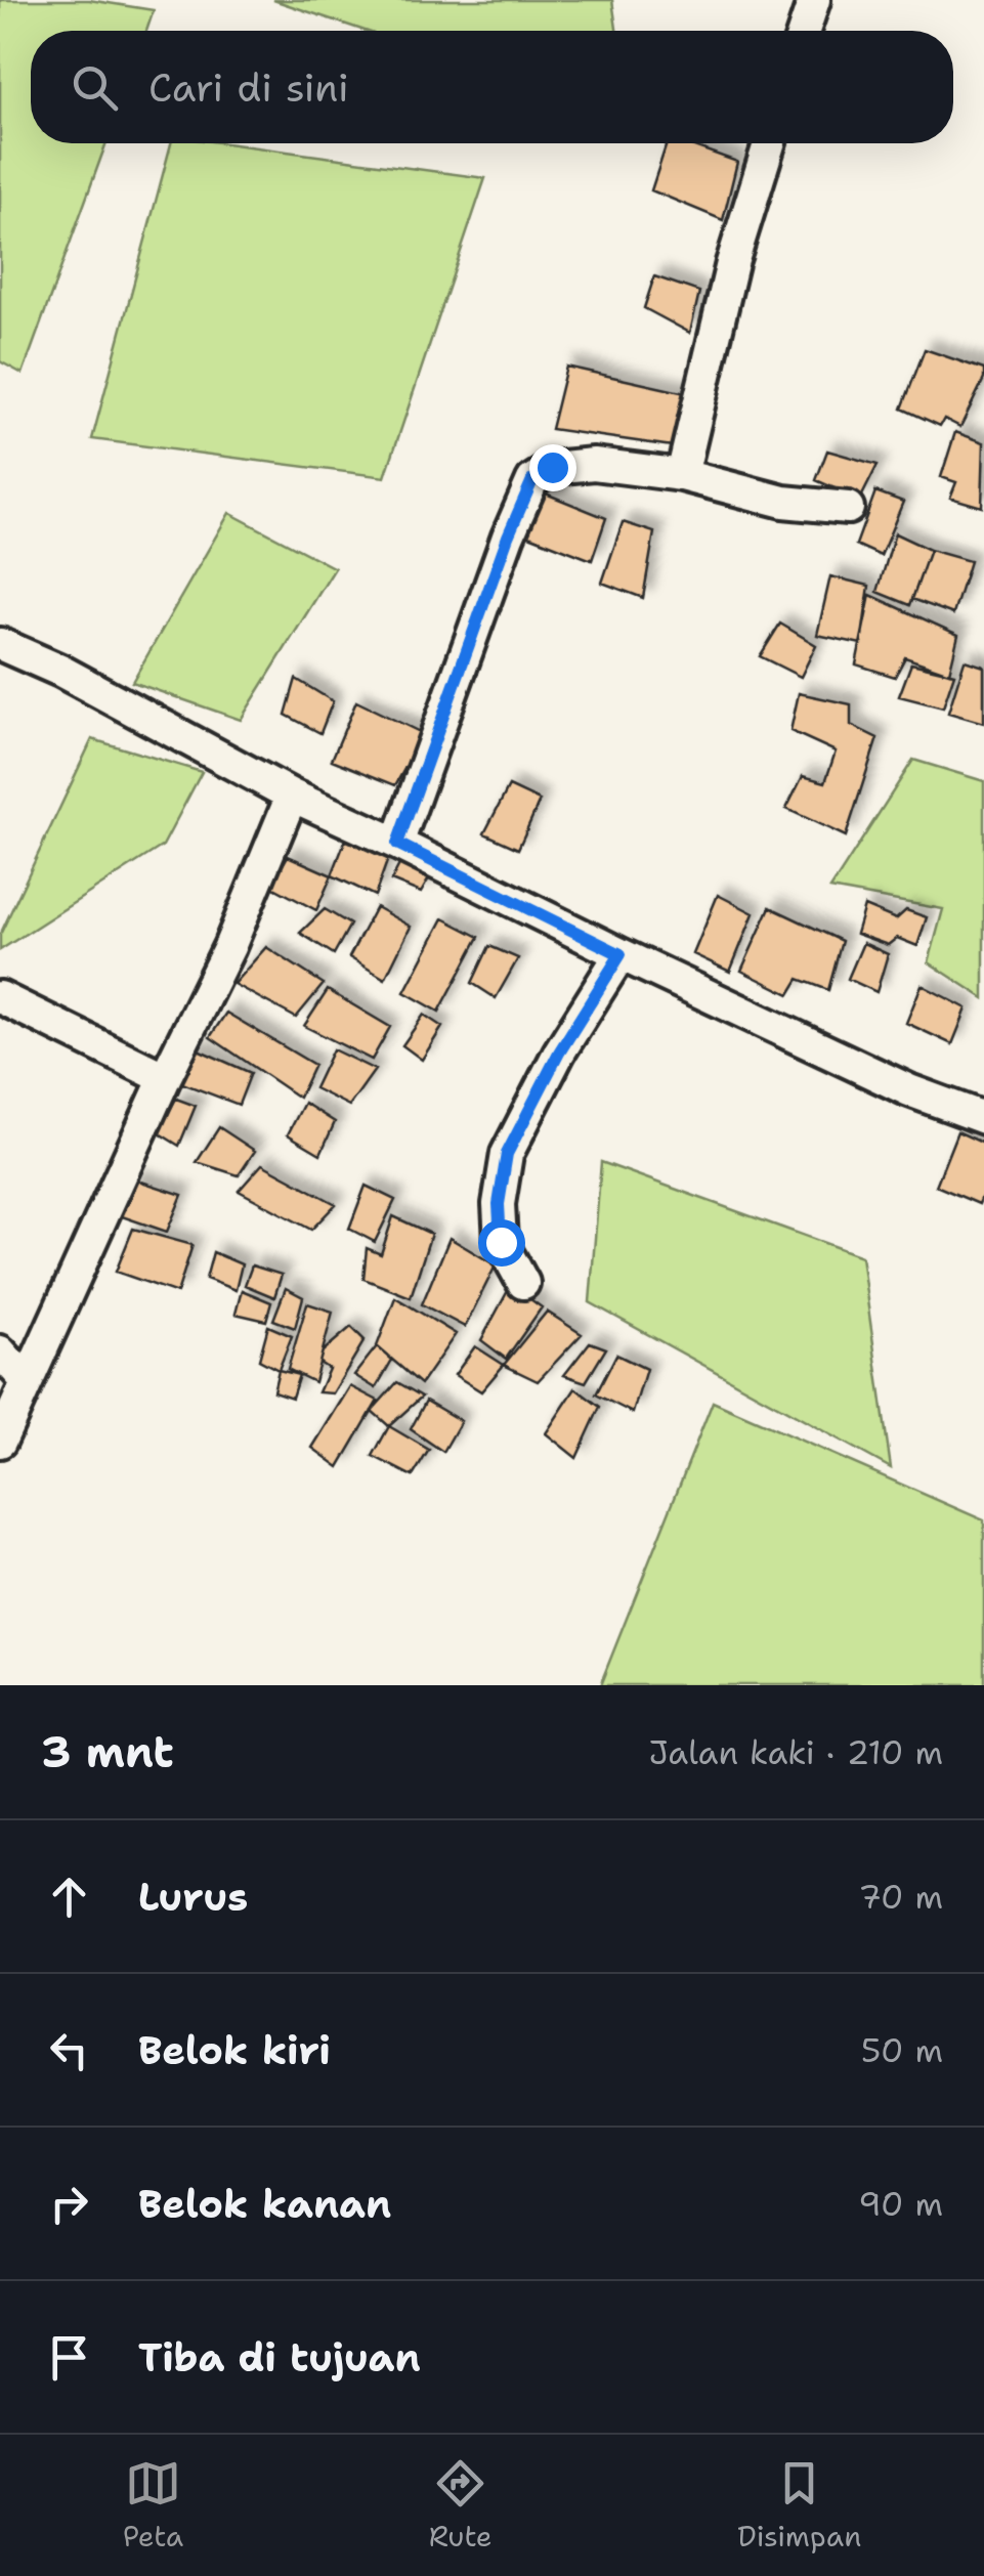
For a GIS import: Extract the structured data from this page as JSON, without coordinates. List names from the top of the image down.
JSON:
{
  "page": {
    "search": "Cari di sini",
    "heading": ["3 mnt", "Jalan kaki · 210 m"],
    "list": [
      ["Lurus", "70 m"],
      ["Belok kiri", "50 m"],
      ["Belok kanan", "90 m"],
      "Tiba di tujuan"
    ],
    "nav": ["Peta", "Rute", "Disimpan"]
  }
}
